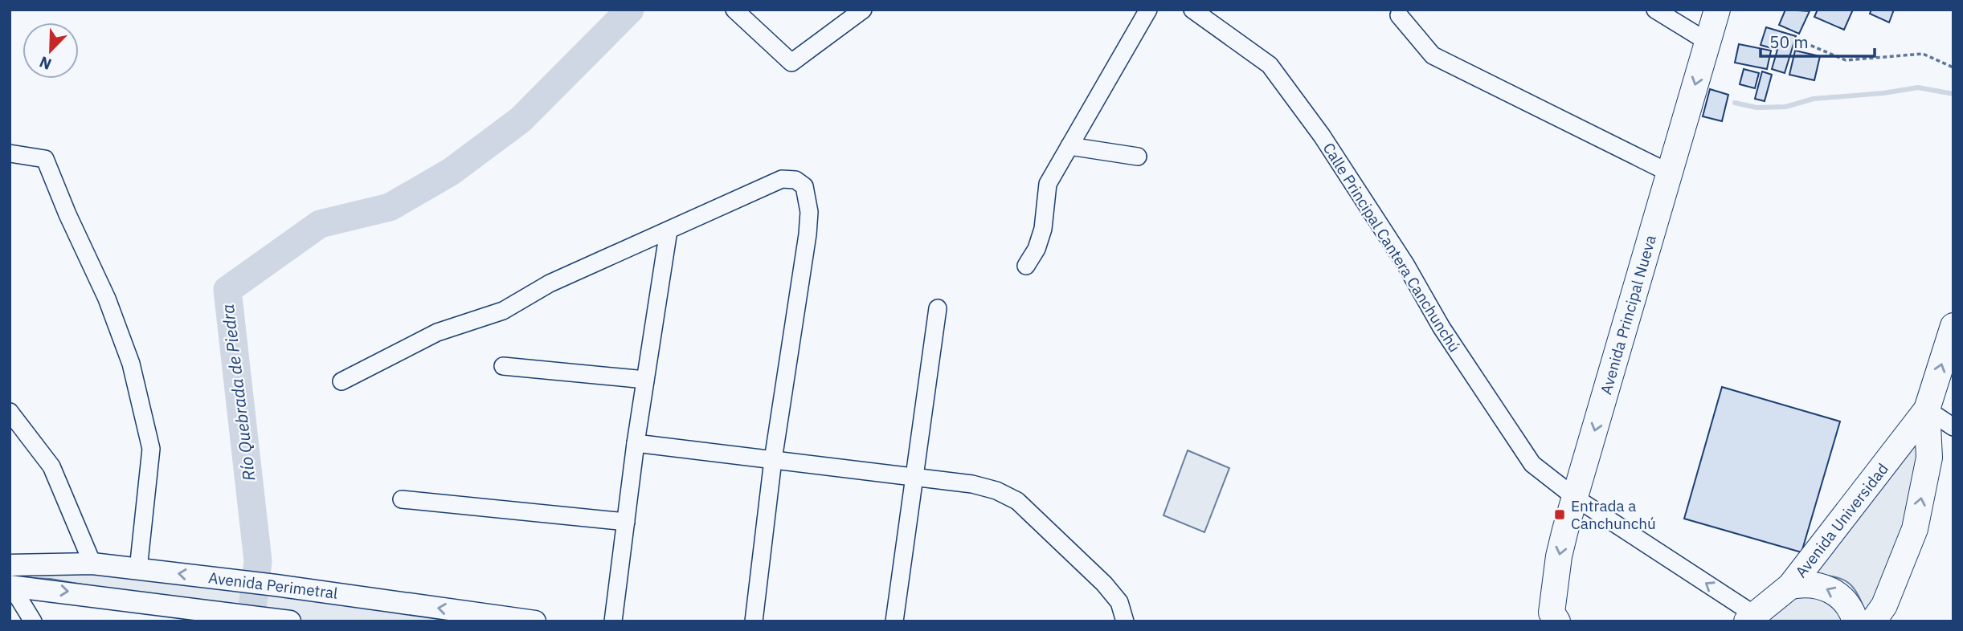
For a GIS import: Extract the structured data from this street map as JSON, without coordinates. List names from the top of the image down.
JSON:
{
  "streets": {
    "highway": ["Avenida Principal Nueva", "Avenida Universidad"],
    "main road": ["Avenida Perimetral"],
    "street": ["Calle Principal Cantera Canchunchú"]
  },
  "crossings": [
    ["Calle Principal Cantera Canchunchú", "Avenida Principal Nueva"],
    ["Calle Principal Cantera Canchunchú", "Avenida Universidad"]
  ],
  "one_way": ["Avenida Principal Nueva"],
  "water": ["Río Quebrada de Piedra"],
  "places": {
    "transit": ["Entrada a Canchunchú"]
  },
  "scale_bar": "50 m",
  "north": "bottom left"
}
